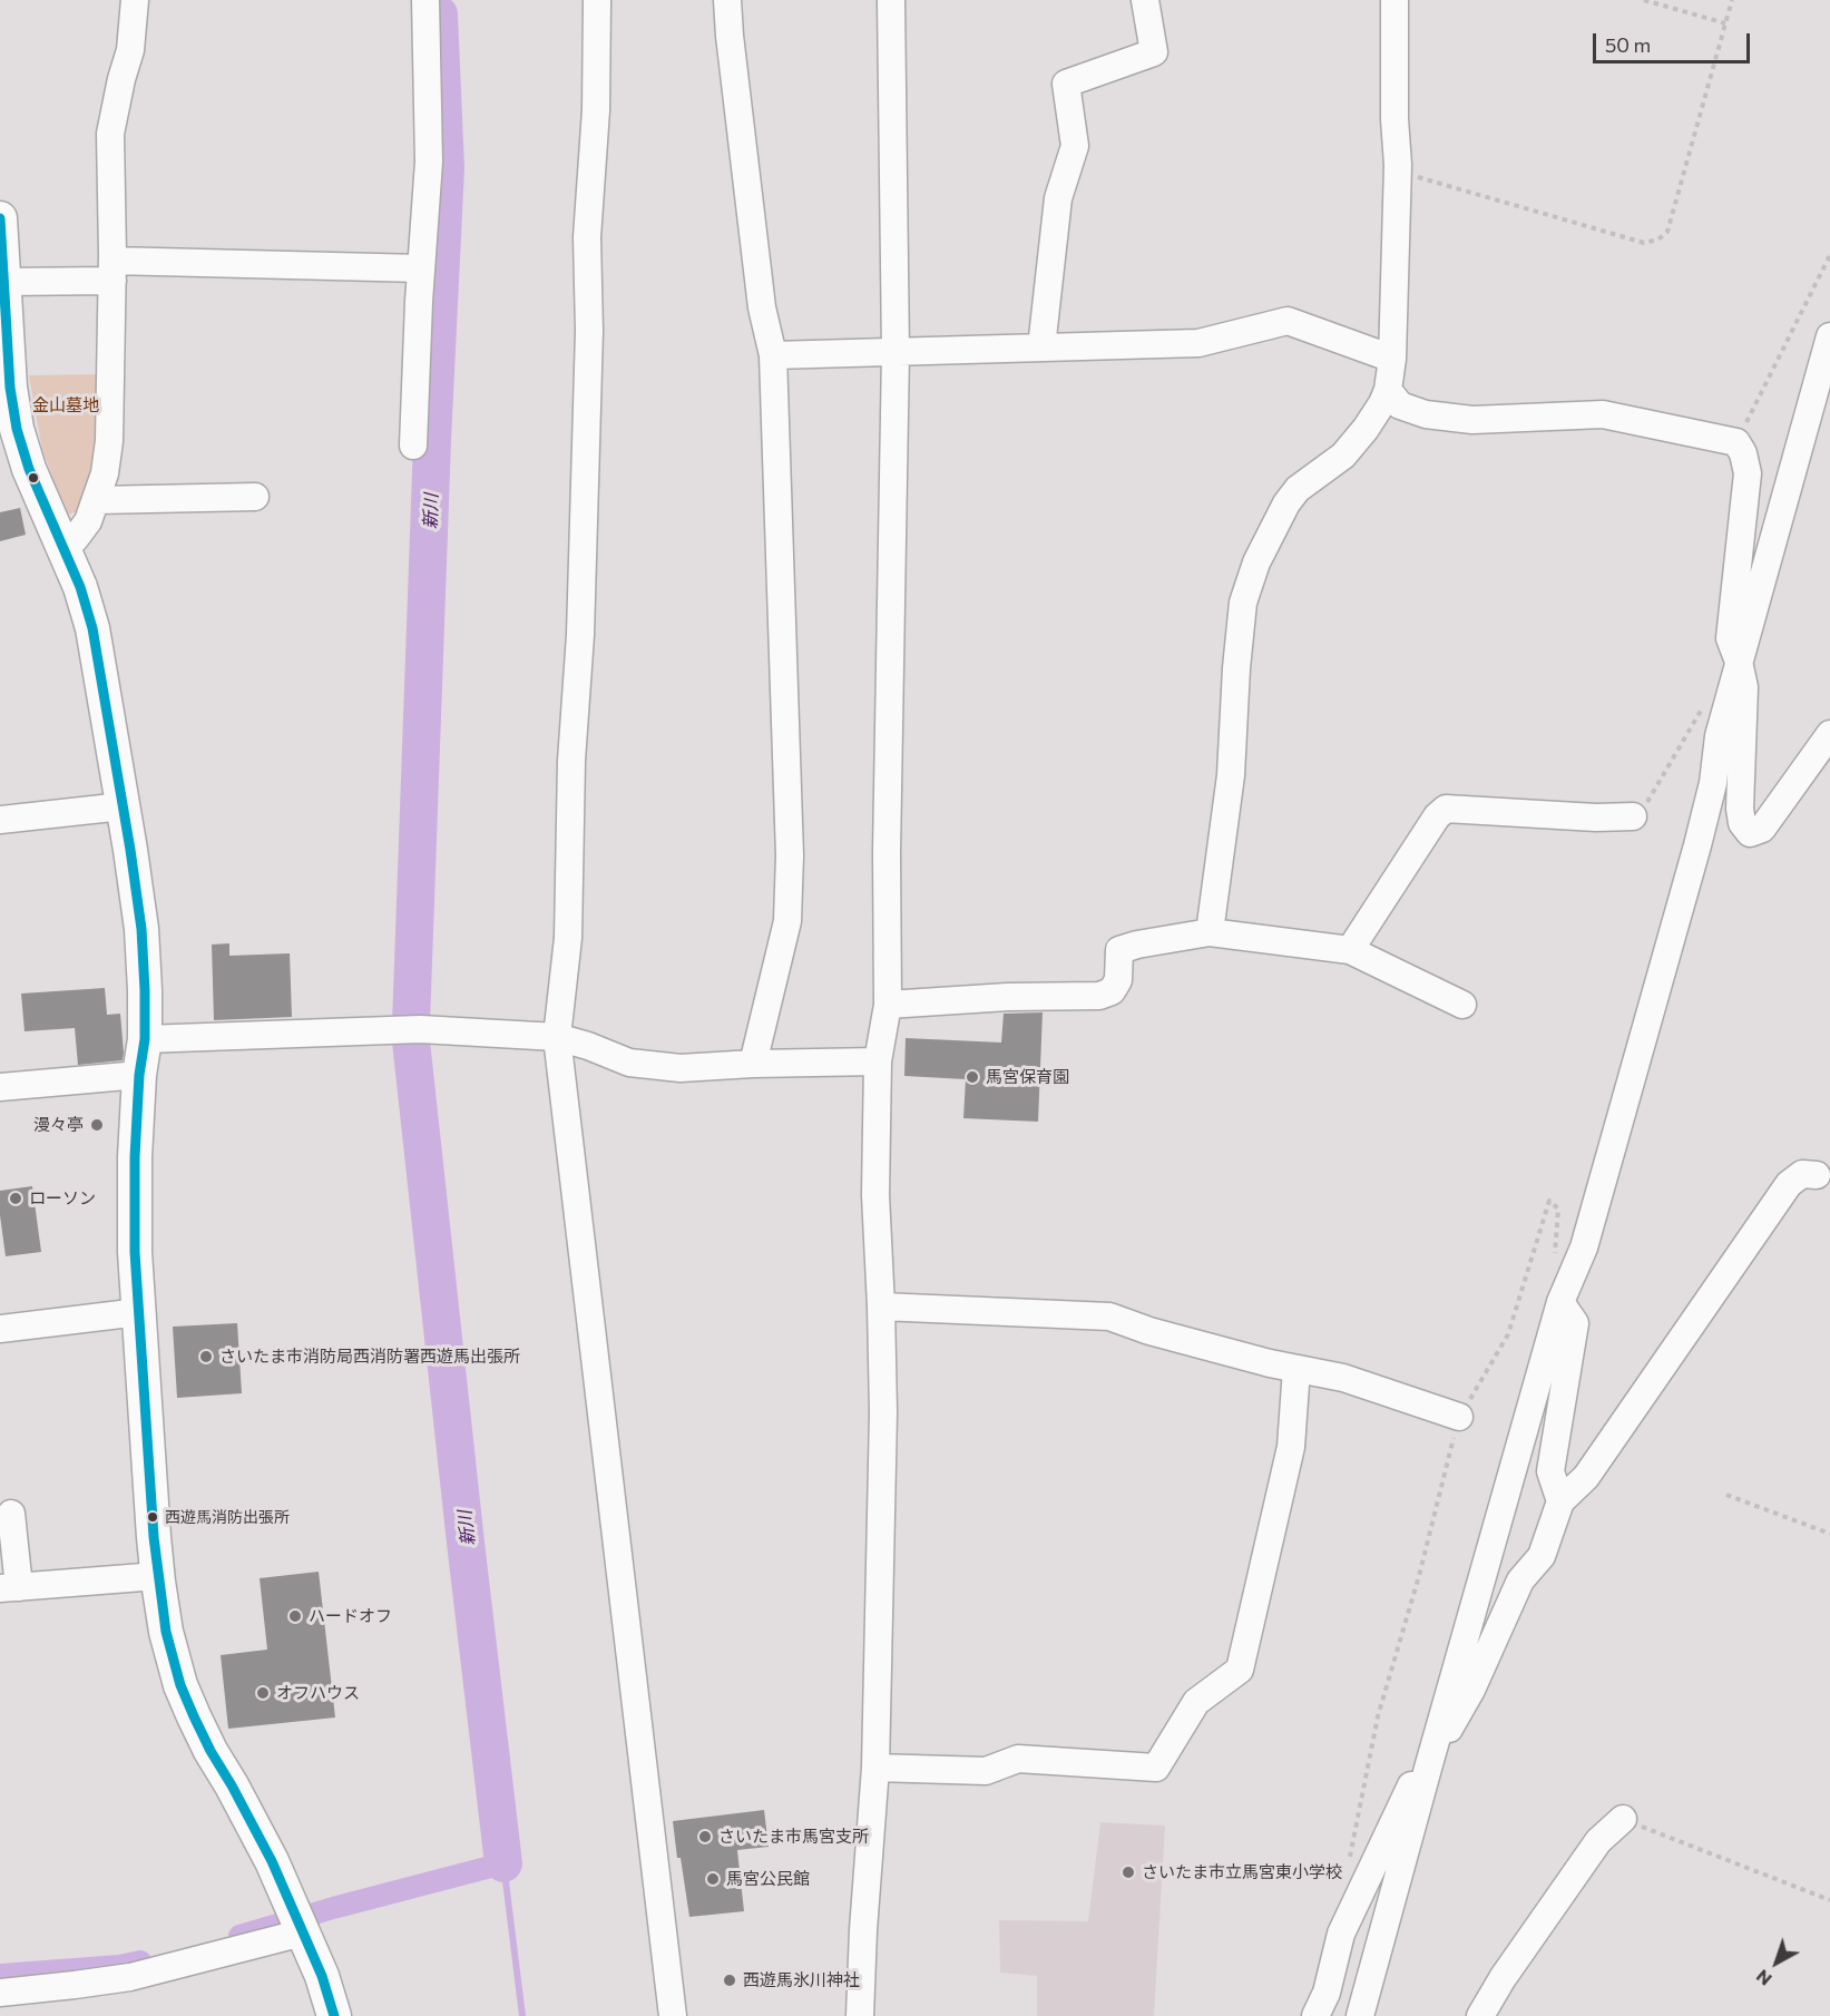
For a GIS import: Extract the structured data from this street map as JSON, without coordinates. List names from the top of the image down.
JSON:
{
  "water": ["新川"],
  "parks": ["金山墓地"],
  "places": [
    "馬宮保育園",
    "漫々亭",
    "ローソン",
    "さいたま市消防局西消防署西遊馬出張所",
    "西遊馬消防出張所",
    "ハードオフ",
    "オフハウス",
    "さいたま市馬宮支所",
    "さいたま市立馬宮東小学校",
    "馬宮公民館",
    "西遊馬氷川神社"
  ],
  "scale_bar": "50 m",
  "north": "bottom left"
}
